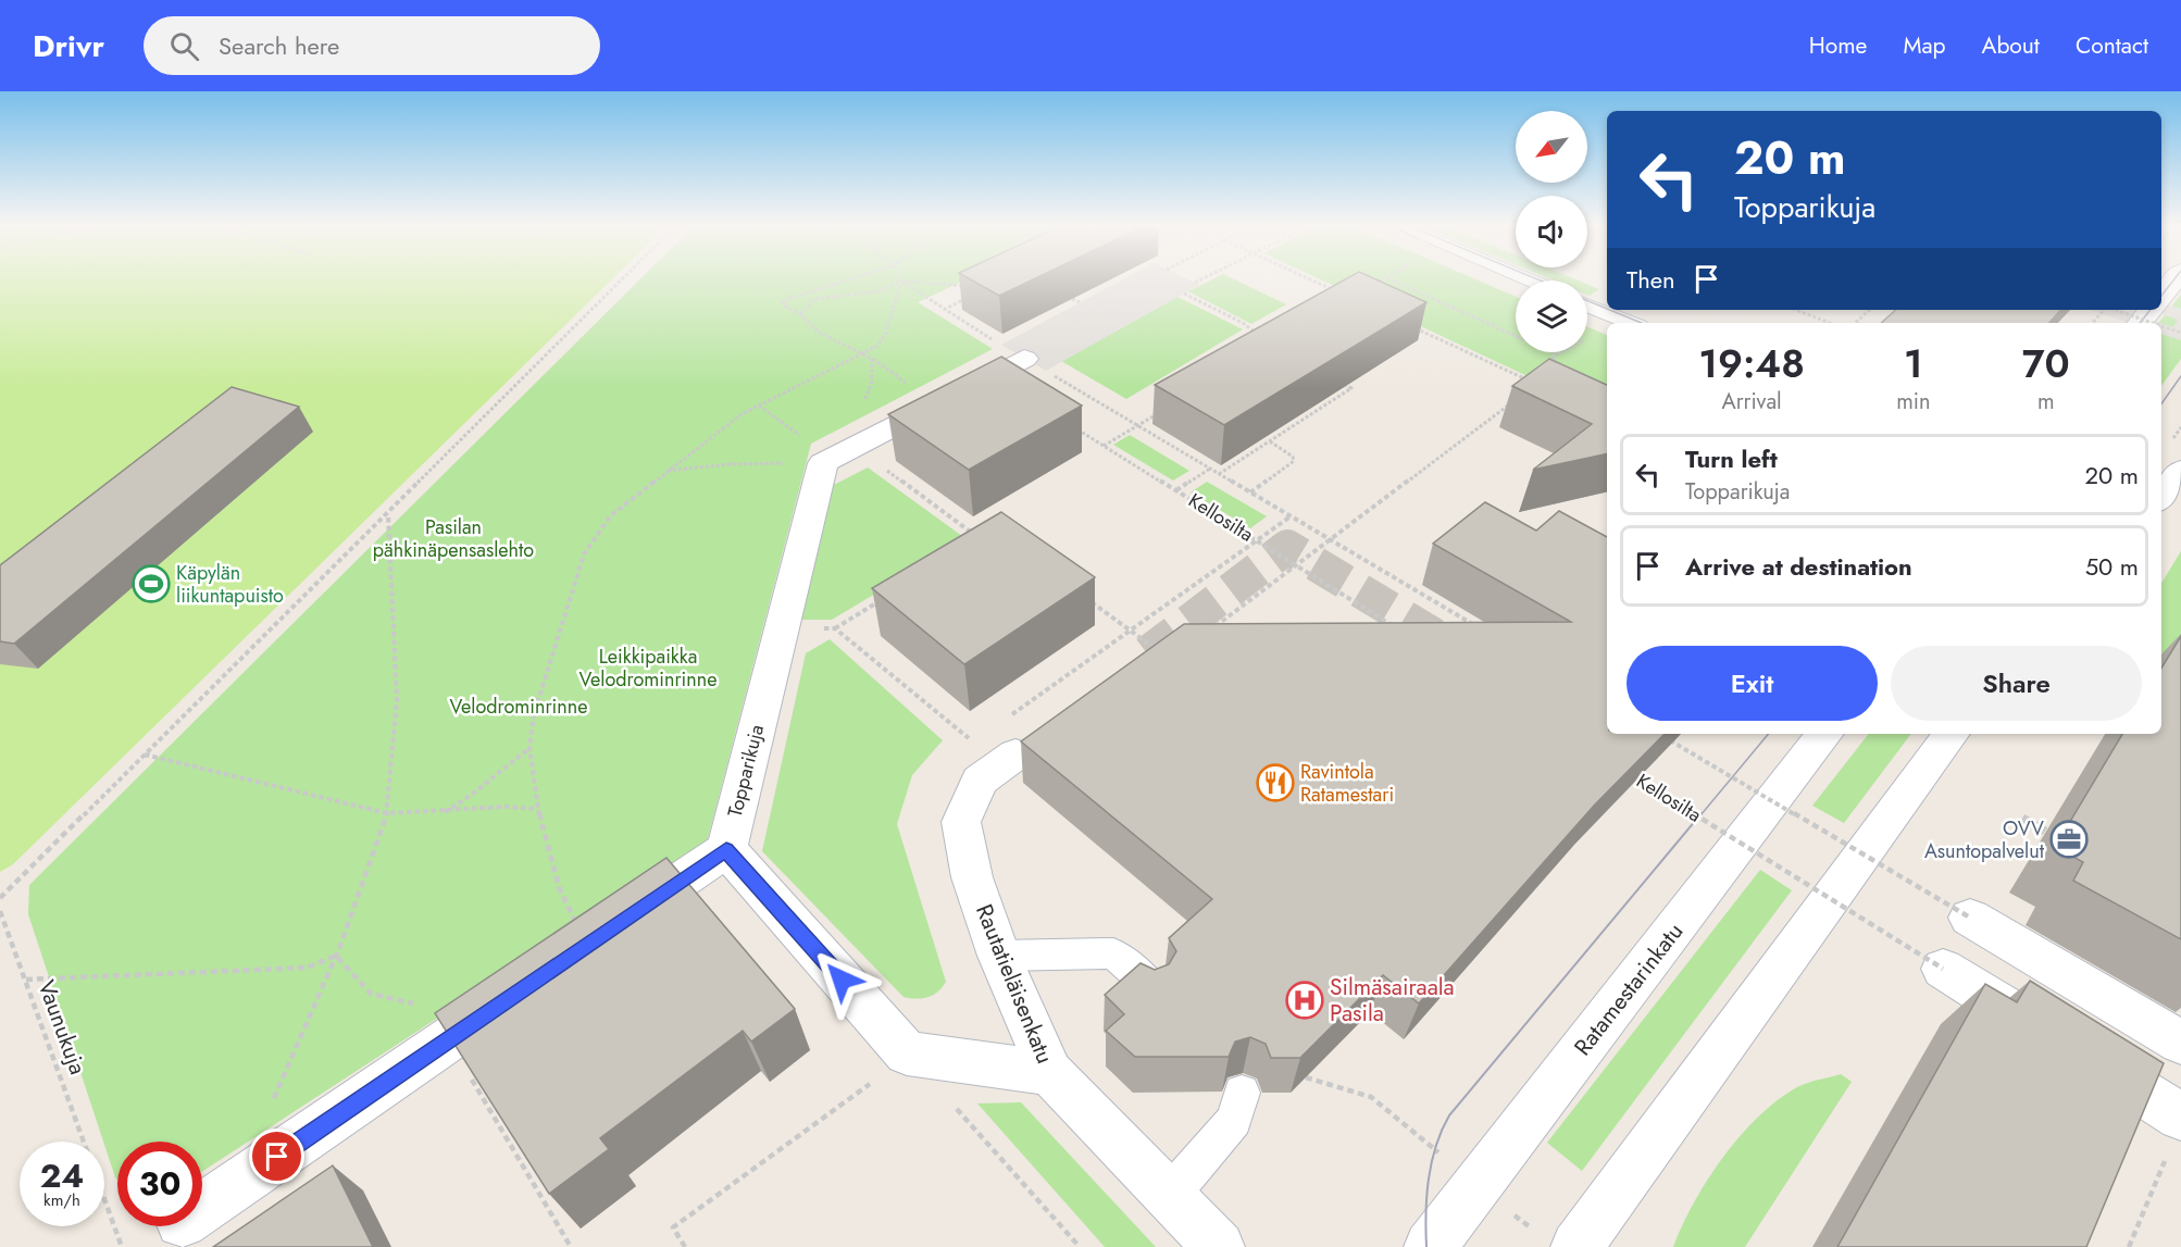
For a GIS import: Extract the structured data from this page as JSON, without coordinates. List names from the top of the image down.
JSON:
{
  "streets": {
    "street": ["Topparikuja", "Rautatieläisenkatu", "Ratamestarinkatu"],
    "path": ["Kellosilta", "Vaunukuja"]
  },
  "parks": ["Pasilan pähkinäpensaslehto", "Leikkipaikka Velodrominrinne", "Velodrominrinne"],
  "places": {
    "sports": ["Käpylän liikuntapuisto"],
    "restaurant": ["Ravintola Ratamestari"],
    "office": ["OVV Asuntopalvelut"],
    "hospital": ["Silmäsairaala Pasila"]
  },
  "north": "bottom left",
  "page": {
    "header": "Drivr",
    "search": "Search here",
    "nav": [
      "Home",
      "Map",
      "About",
      "Contact"
    ],
    "turn": ["20 m", "Topparikuja"],
    "then": "Then",
    "eta": [
      "19:48",
      "Arrival",
      "1",
      "min",
      "70",
      "m"
    ],
    "list": [
      {
        "name": "Turn left",
        "note": "Topparikuja",
        "value": "20 m"
      },
      {
        "name": "Arrive at destination",
        "value": "50 m"
      }
    ],
    "buttons": ["Exit", "Share"],
    "speed": "24 km/h",
    "limit": "30"
  }
}
